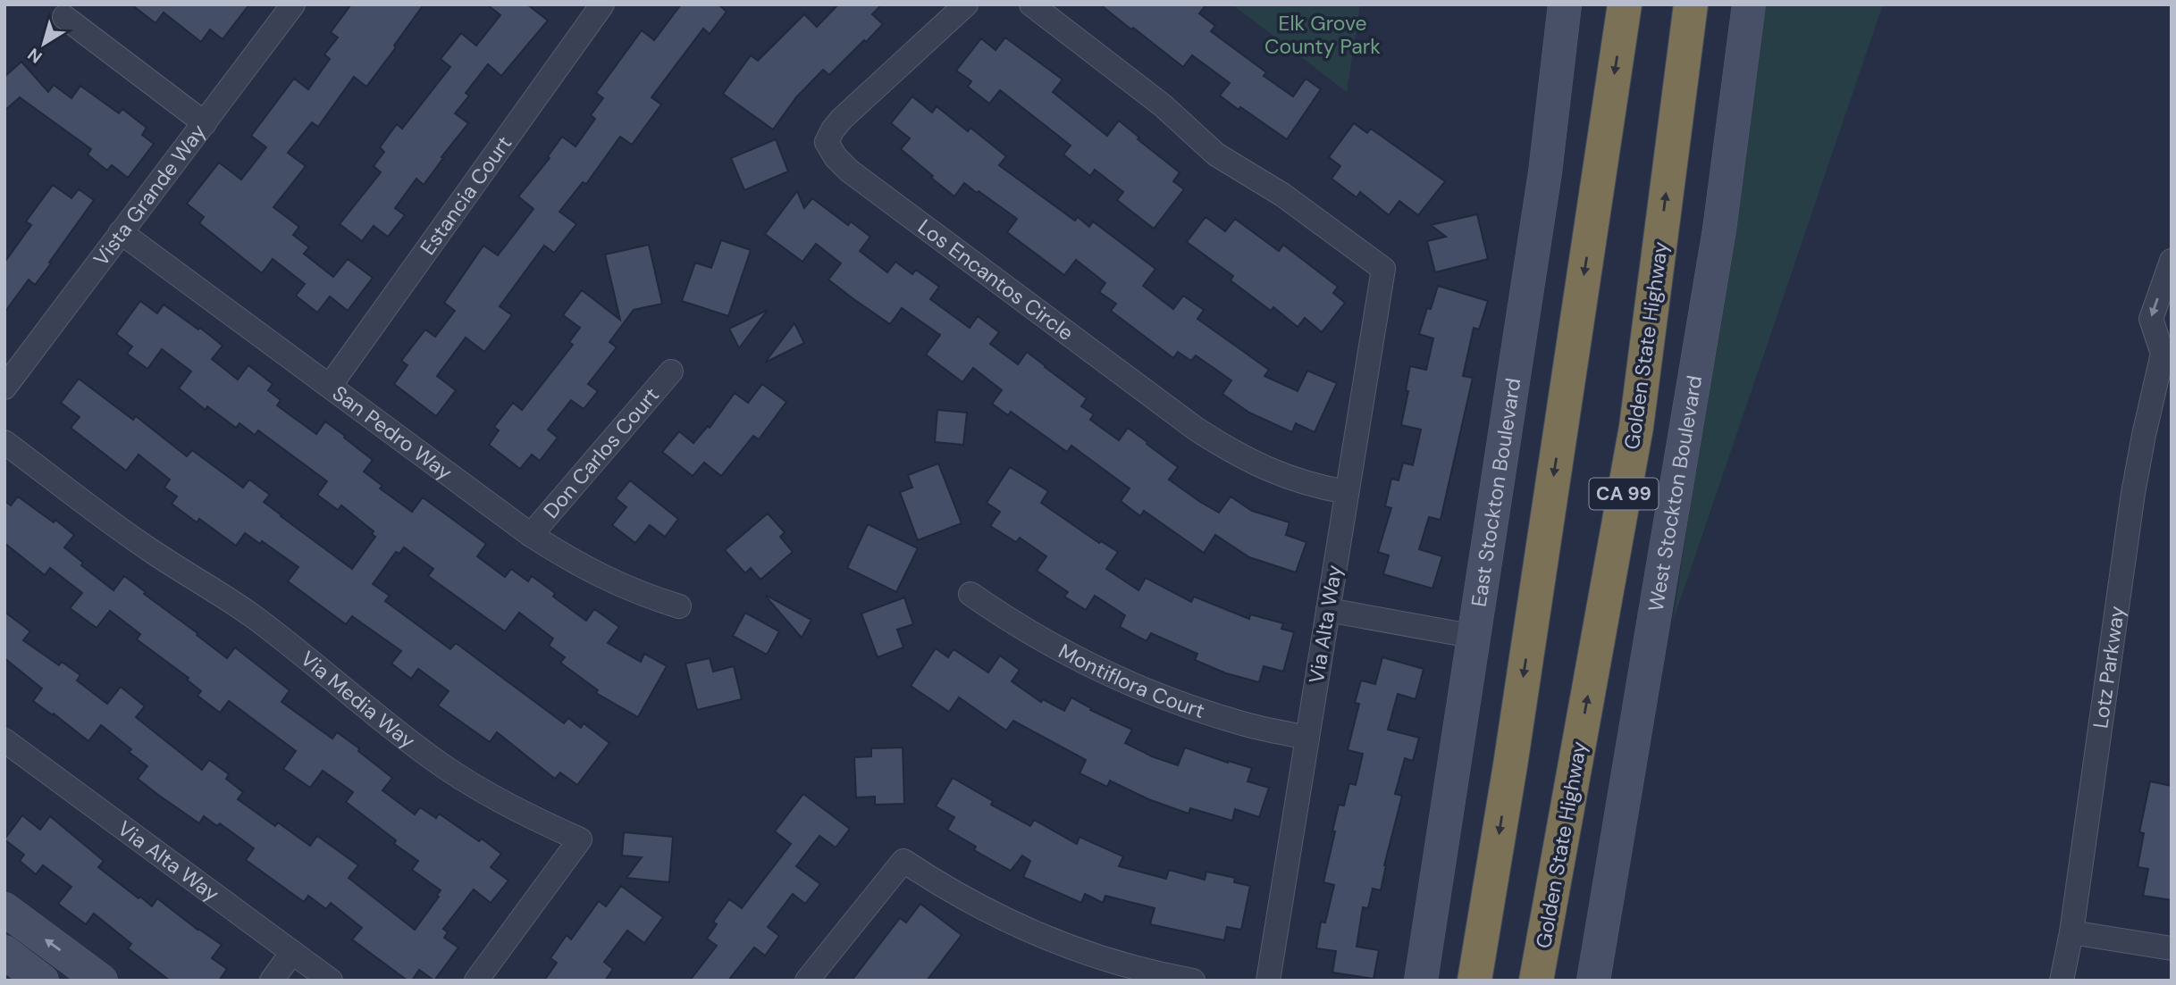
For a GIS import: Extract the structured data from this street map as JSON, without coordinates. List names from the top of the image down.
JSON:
{
  "streets": {
    "highway": ["Golden State Highway", "CA 99"],
    "street": [
      "Vista Grande Way",
      "Estancia Court",
      "Los Encantos Circle",
      "San Pedro Way",
      "Don Carlos Court",
      "East Stockton Boulevard",
      "West Stockton Boulevard",
      "Via Alta Way",
      "Lotz Parkway",
      "Montiflora Court",
      "Via Media Way"
    ]
  },
  "crossings": [
    ["Vista Grande Way", "San Pedro Way"],
    ["Estancia Court", "San Pedro Way"],
    ["Los Encantos Circle", "Via Alta Way"],
    ["San Pedro Way", "Don Carlos Court"],
    ["Via Alta Way", "Montiflora Court"]
  ],
  "parks": ["Elk Grove County Park"],
  "north": "bottom left"
}
